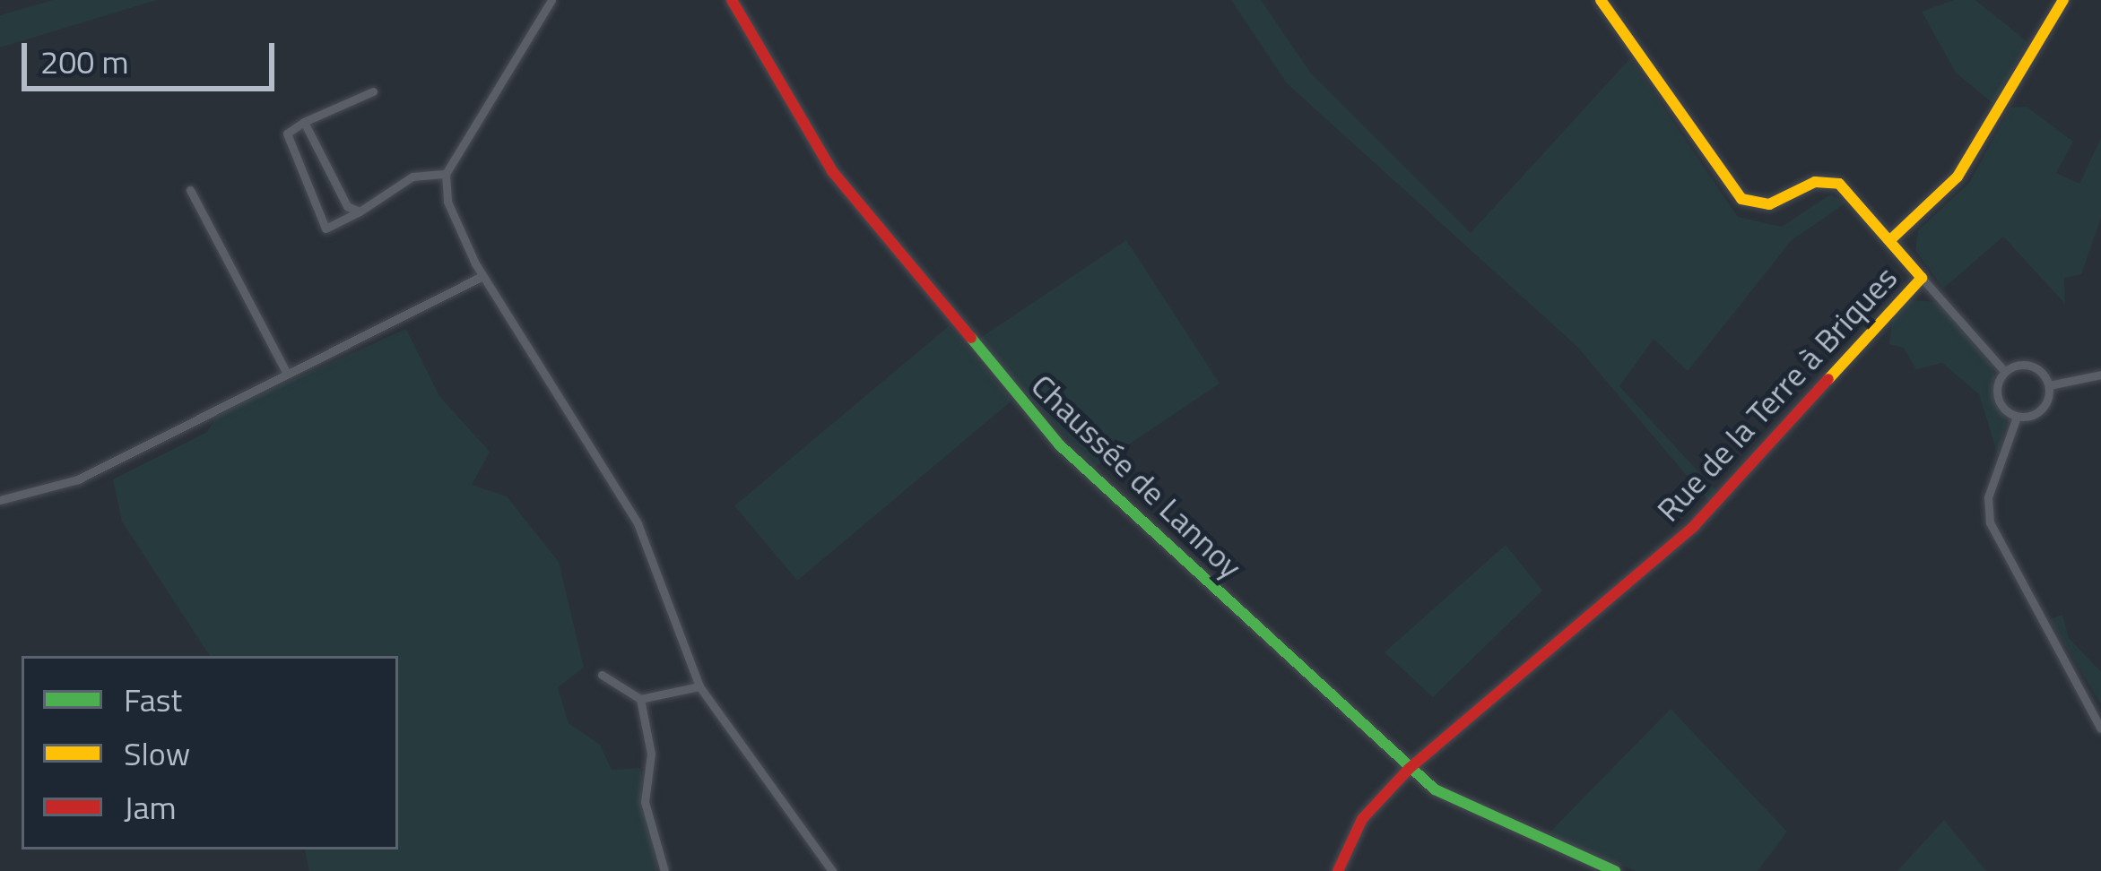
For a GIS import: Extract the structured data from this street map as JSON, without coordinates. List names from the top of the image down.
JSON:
{
  "streets": {
    "main road": ["Rue de la Terre à Briques", "Chaussée de Lannoy"]
  },
  "crossings": [
    ["Rue de la Terre à Briques", "Chaussée de Lannoy"]
  ],
  "legend": ["Fast", "Slow", "Jam"],
  "scale_bar": "200 m"
}
